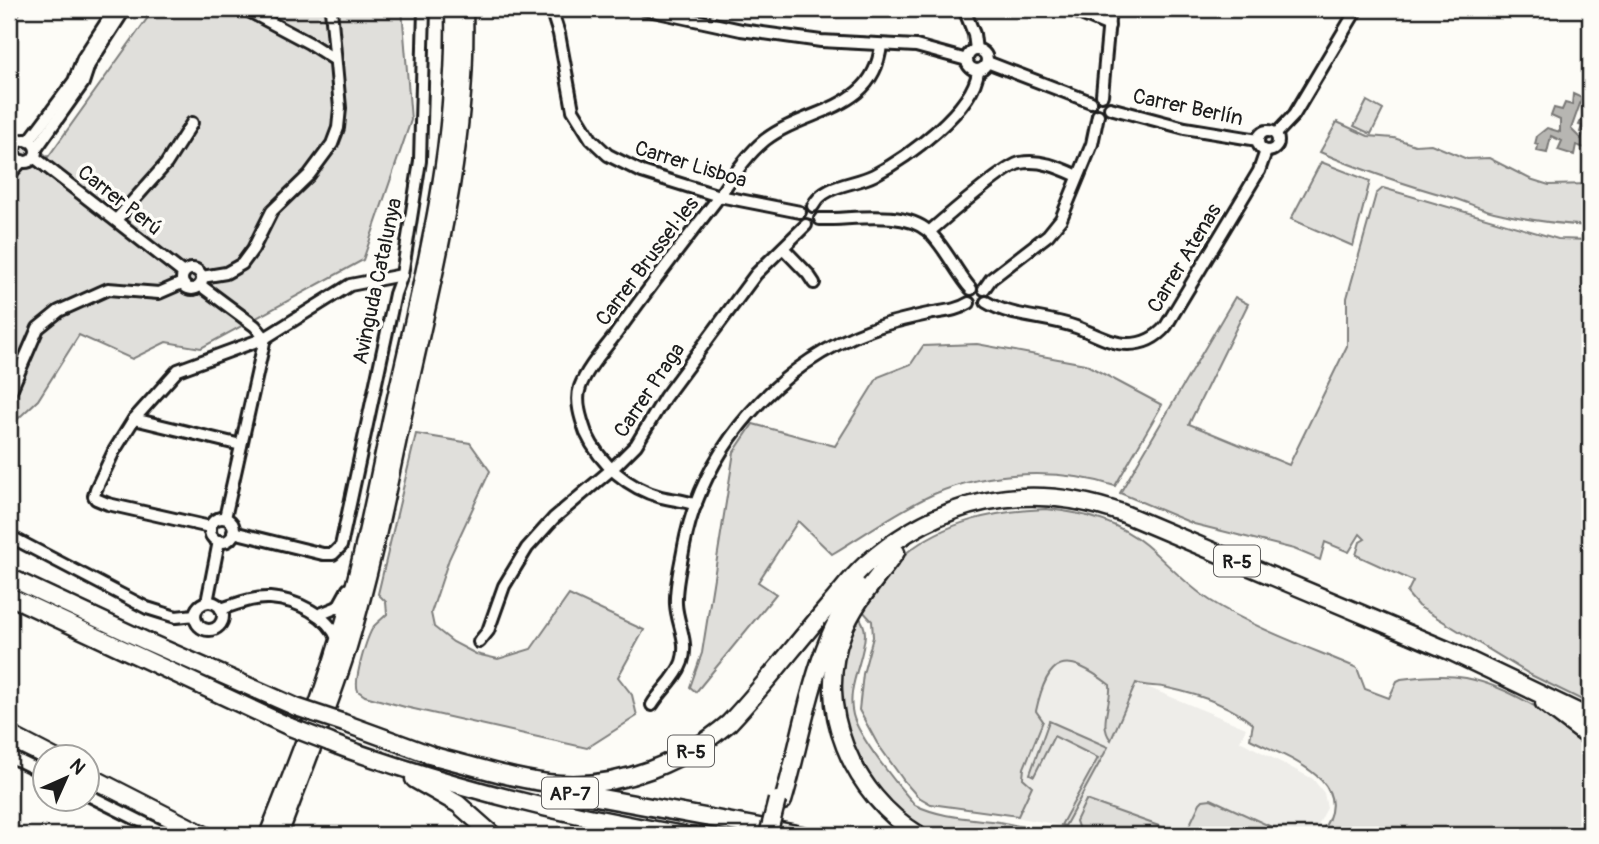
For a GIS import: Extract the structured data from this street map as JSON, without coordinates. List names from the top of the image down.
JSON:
{
  "streets": {
    "highway": ["R-5", "AP-7"],
    "street": [
      "Carrer Berlín",
      "Carrer Lisboa",
      "Carrer Perú",
      "Carrer Atenas",
      "Carrer Brussel·les",
      "Avinguda Catalunya",
      "Carrer Praga"
    ]
  },
  "crossings": [
    ["Carrer Berlín", "Carrer Atenas"],
    ["Carrer Lisboa", "Carrer Brussel·les"],
    ["Carrer Lisboa", "Carrer Praga"],
    ["Carrer Brussel·les", "Carrer Praga"],
    ["R-5", "AP-7"]
  ],
  "north": "top right"
}
